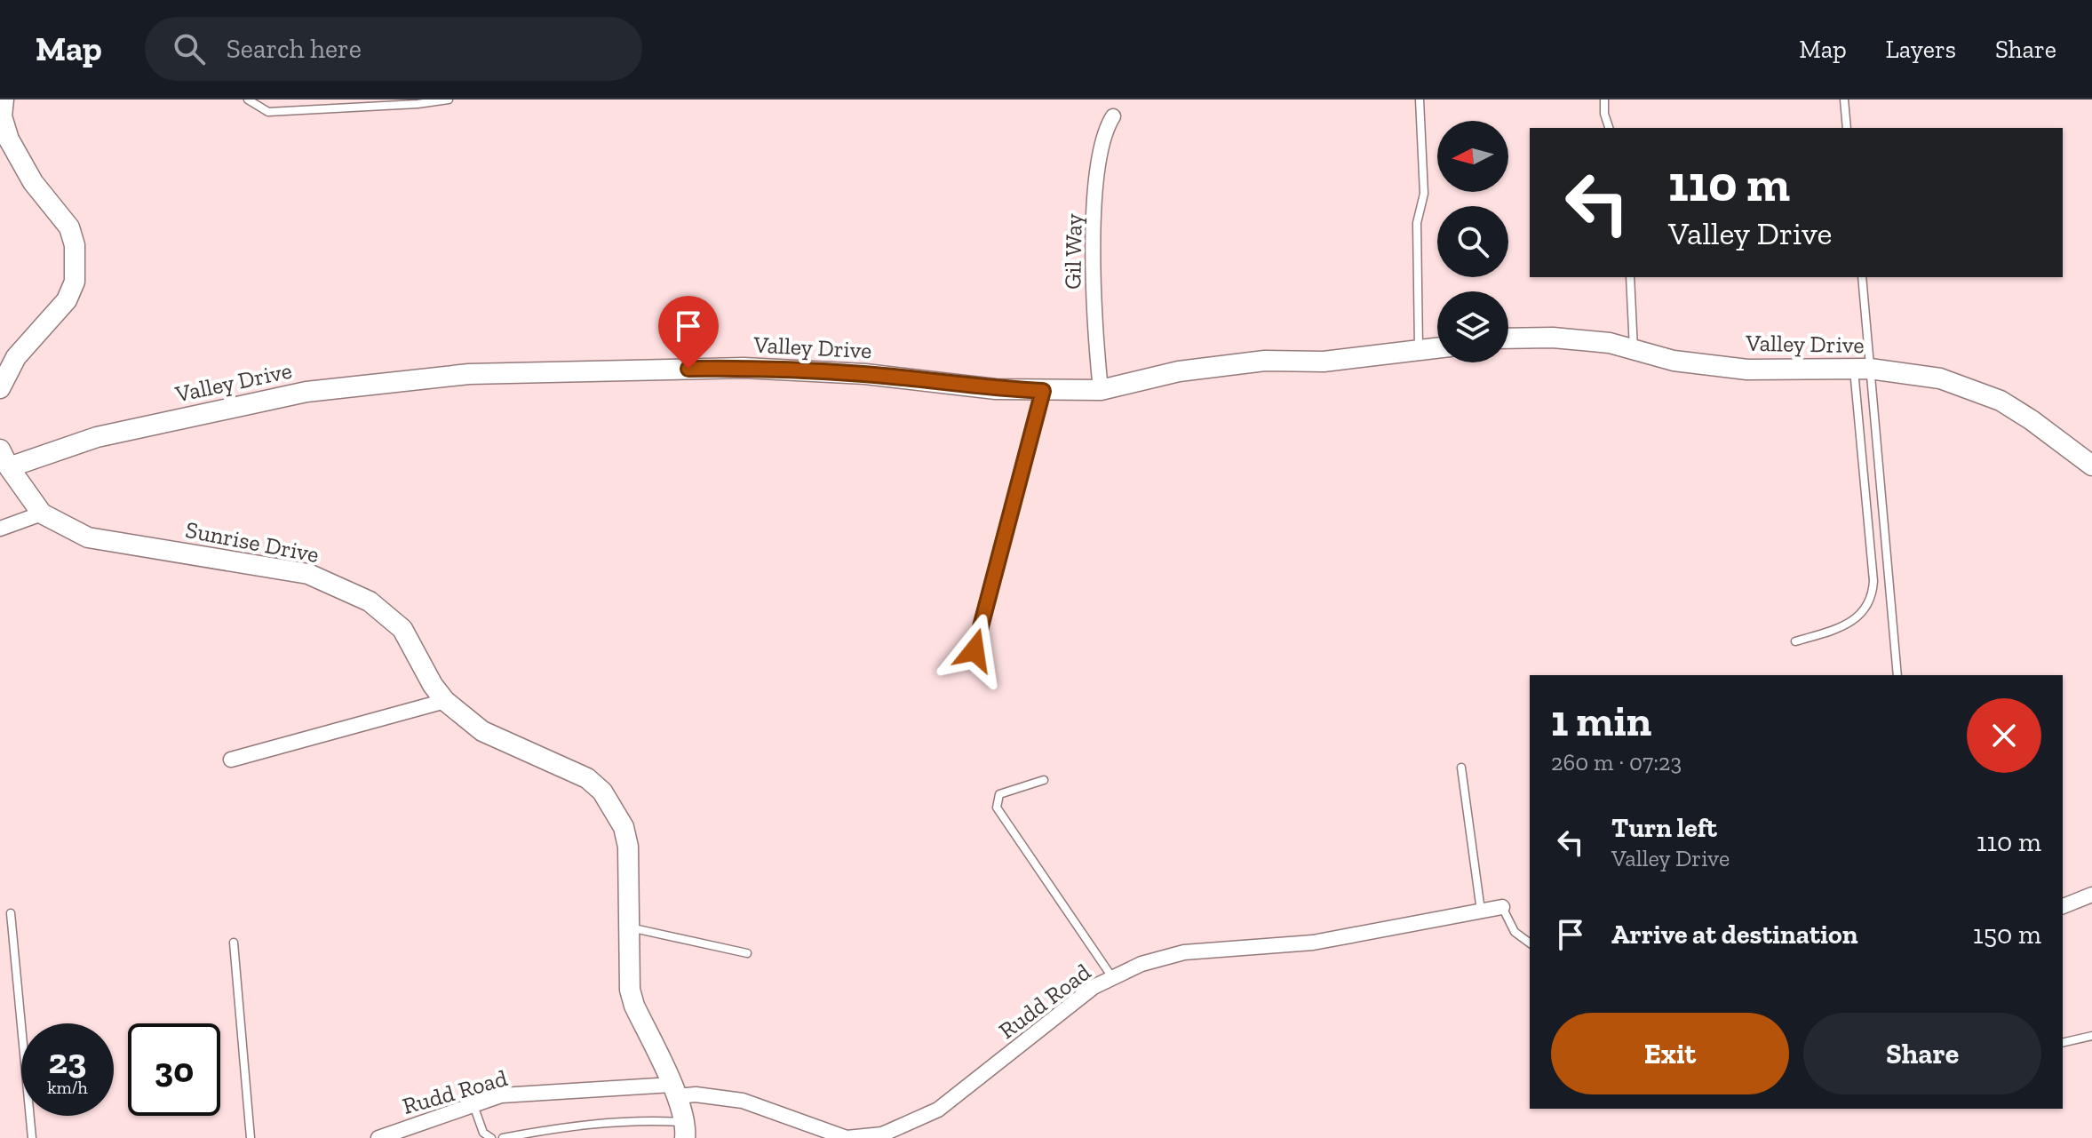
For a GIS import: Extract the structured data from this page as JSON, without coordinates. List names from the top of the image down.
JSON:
{
  "streets": {
    "street": [
      "Gil Way",
      "Valley Drive",
      "Sunrise Drive",
      "Rudd Road"
    ]
  },
  "crossings": [
    ["Gil Way", "Valley Drive"],
    ["Valley Drive", "Sunrise Drive"],
    ["Sunrise Drive", "Rudd Road"]
  ],
  "north": "left",
  "page": {
    "header": "Map",
    "search": "Search here",
    "nav": ["Map", "Layers", "Share"],
    "turn": ["110 m", "Valley Drive"],
    "heading": ["1 min", "260 m · 07:23"],
    "list": [
      {
        "name": "Turn left",
        "note": "Valley Drive",
        "value": "110 m"
      },
      {
        "name": "Arrive at destination",
        "value": "150 m"
      }
    ],
    "buttons": ["Exit", "Share"],
    "speed": "23 km/h",
    "limit": "30"
  }
}
